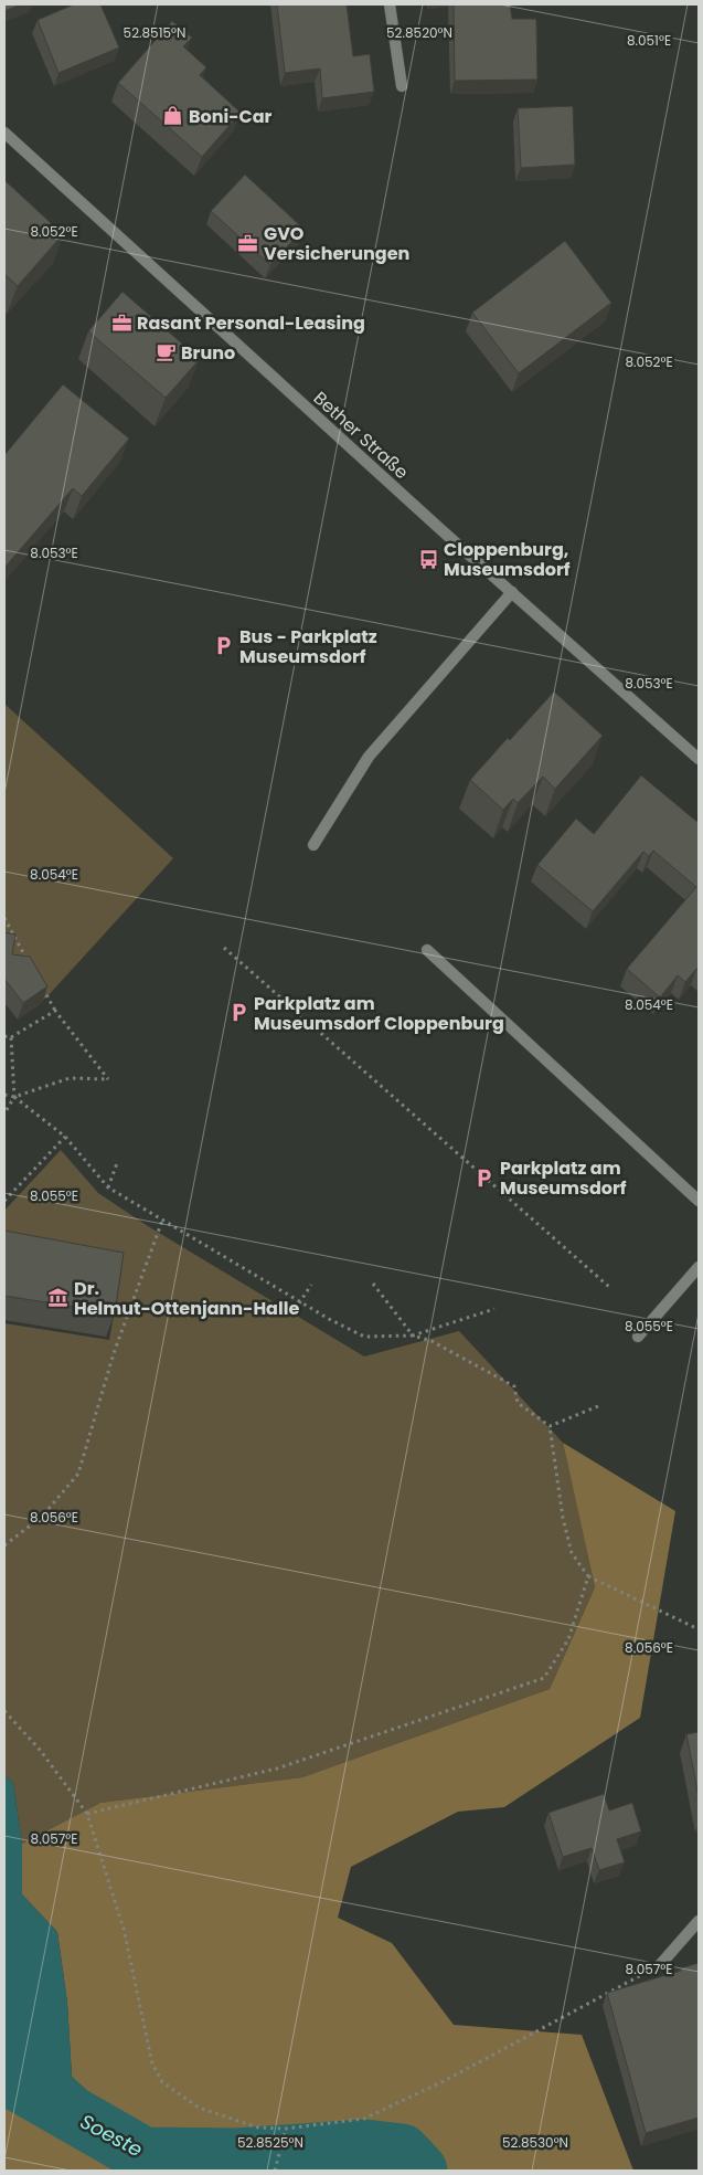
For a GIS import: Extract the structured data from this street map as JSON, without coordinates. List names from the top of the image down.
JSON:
{
  "streets": {
    "street": ["Bether Straße"]
  },
  "water": ["Soeste"],
  "places": {
    "shop": ["Boni-Car"],
    "office": ["GVO Versicherungen", "Rasant Personal-Leasing"],
    "cafe": ["Bruno"],
    "bus stop": ["Cloppenburg, Museumsdorf"],
    "parking": ["Bus - Parkplatz Museumsdorf", "Parkplatz am Museumsdorf Cloppenburg", "Parkplatz am Museumsdorf"],
    "museum": ["Dr. Helmut-Ottenjann-Halle"]
  },
  "coordinates": [
    "52.8515°N",
    "52.8520°N",
    "8.051°E",
    "8.052°E",
    "8.053°E",
    "8.054°E",
    "8.055°E",
    "8.056°E",
    "8.057°E",
    "52.8525°N",
    "52.8530°N"
  ]
}
